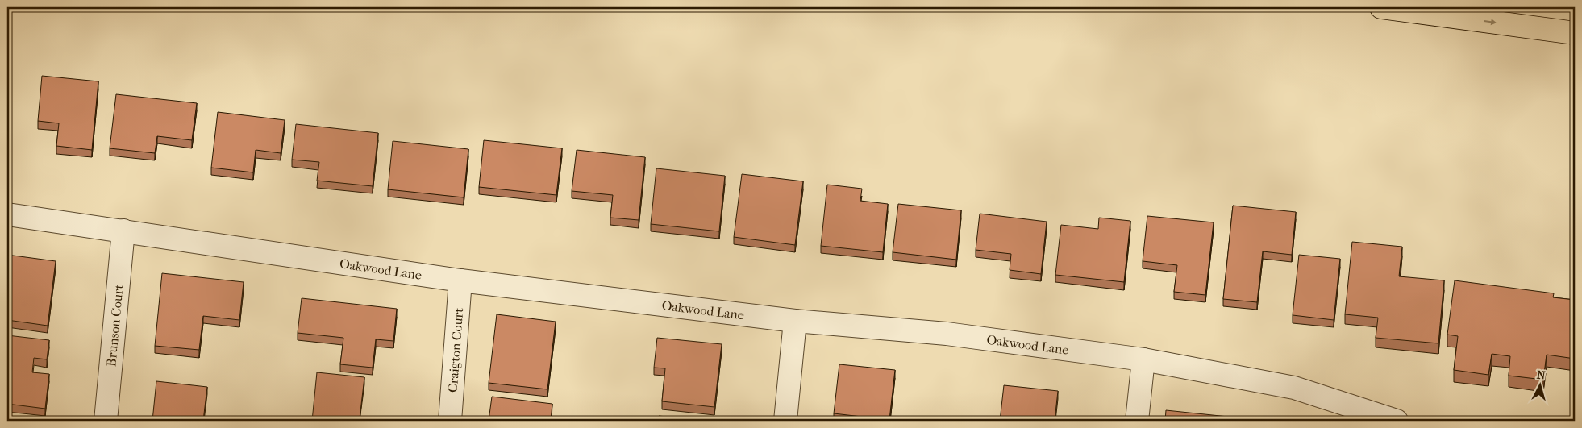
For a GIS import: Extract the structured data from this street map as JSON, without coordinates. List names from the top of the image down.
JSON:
{
  "streets": {
    "street": ["Oakwood Lane", "Brunson Court", "Craigton Court"]
  },
  "crossings": [
    ["Oakwood Lane", "Brunson Court"],
    ["Oakwood Lane", "Craigton Court"]
  ],
  "north": "top"
}
